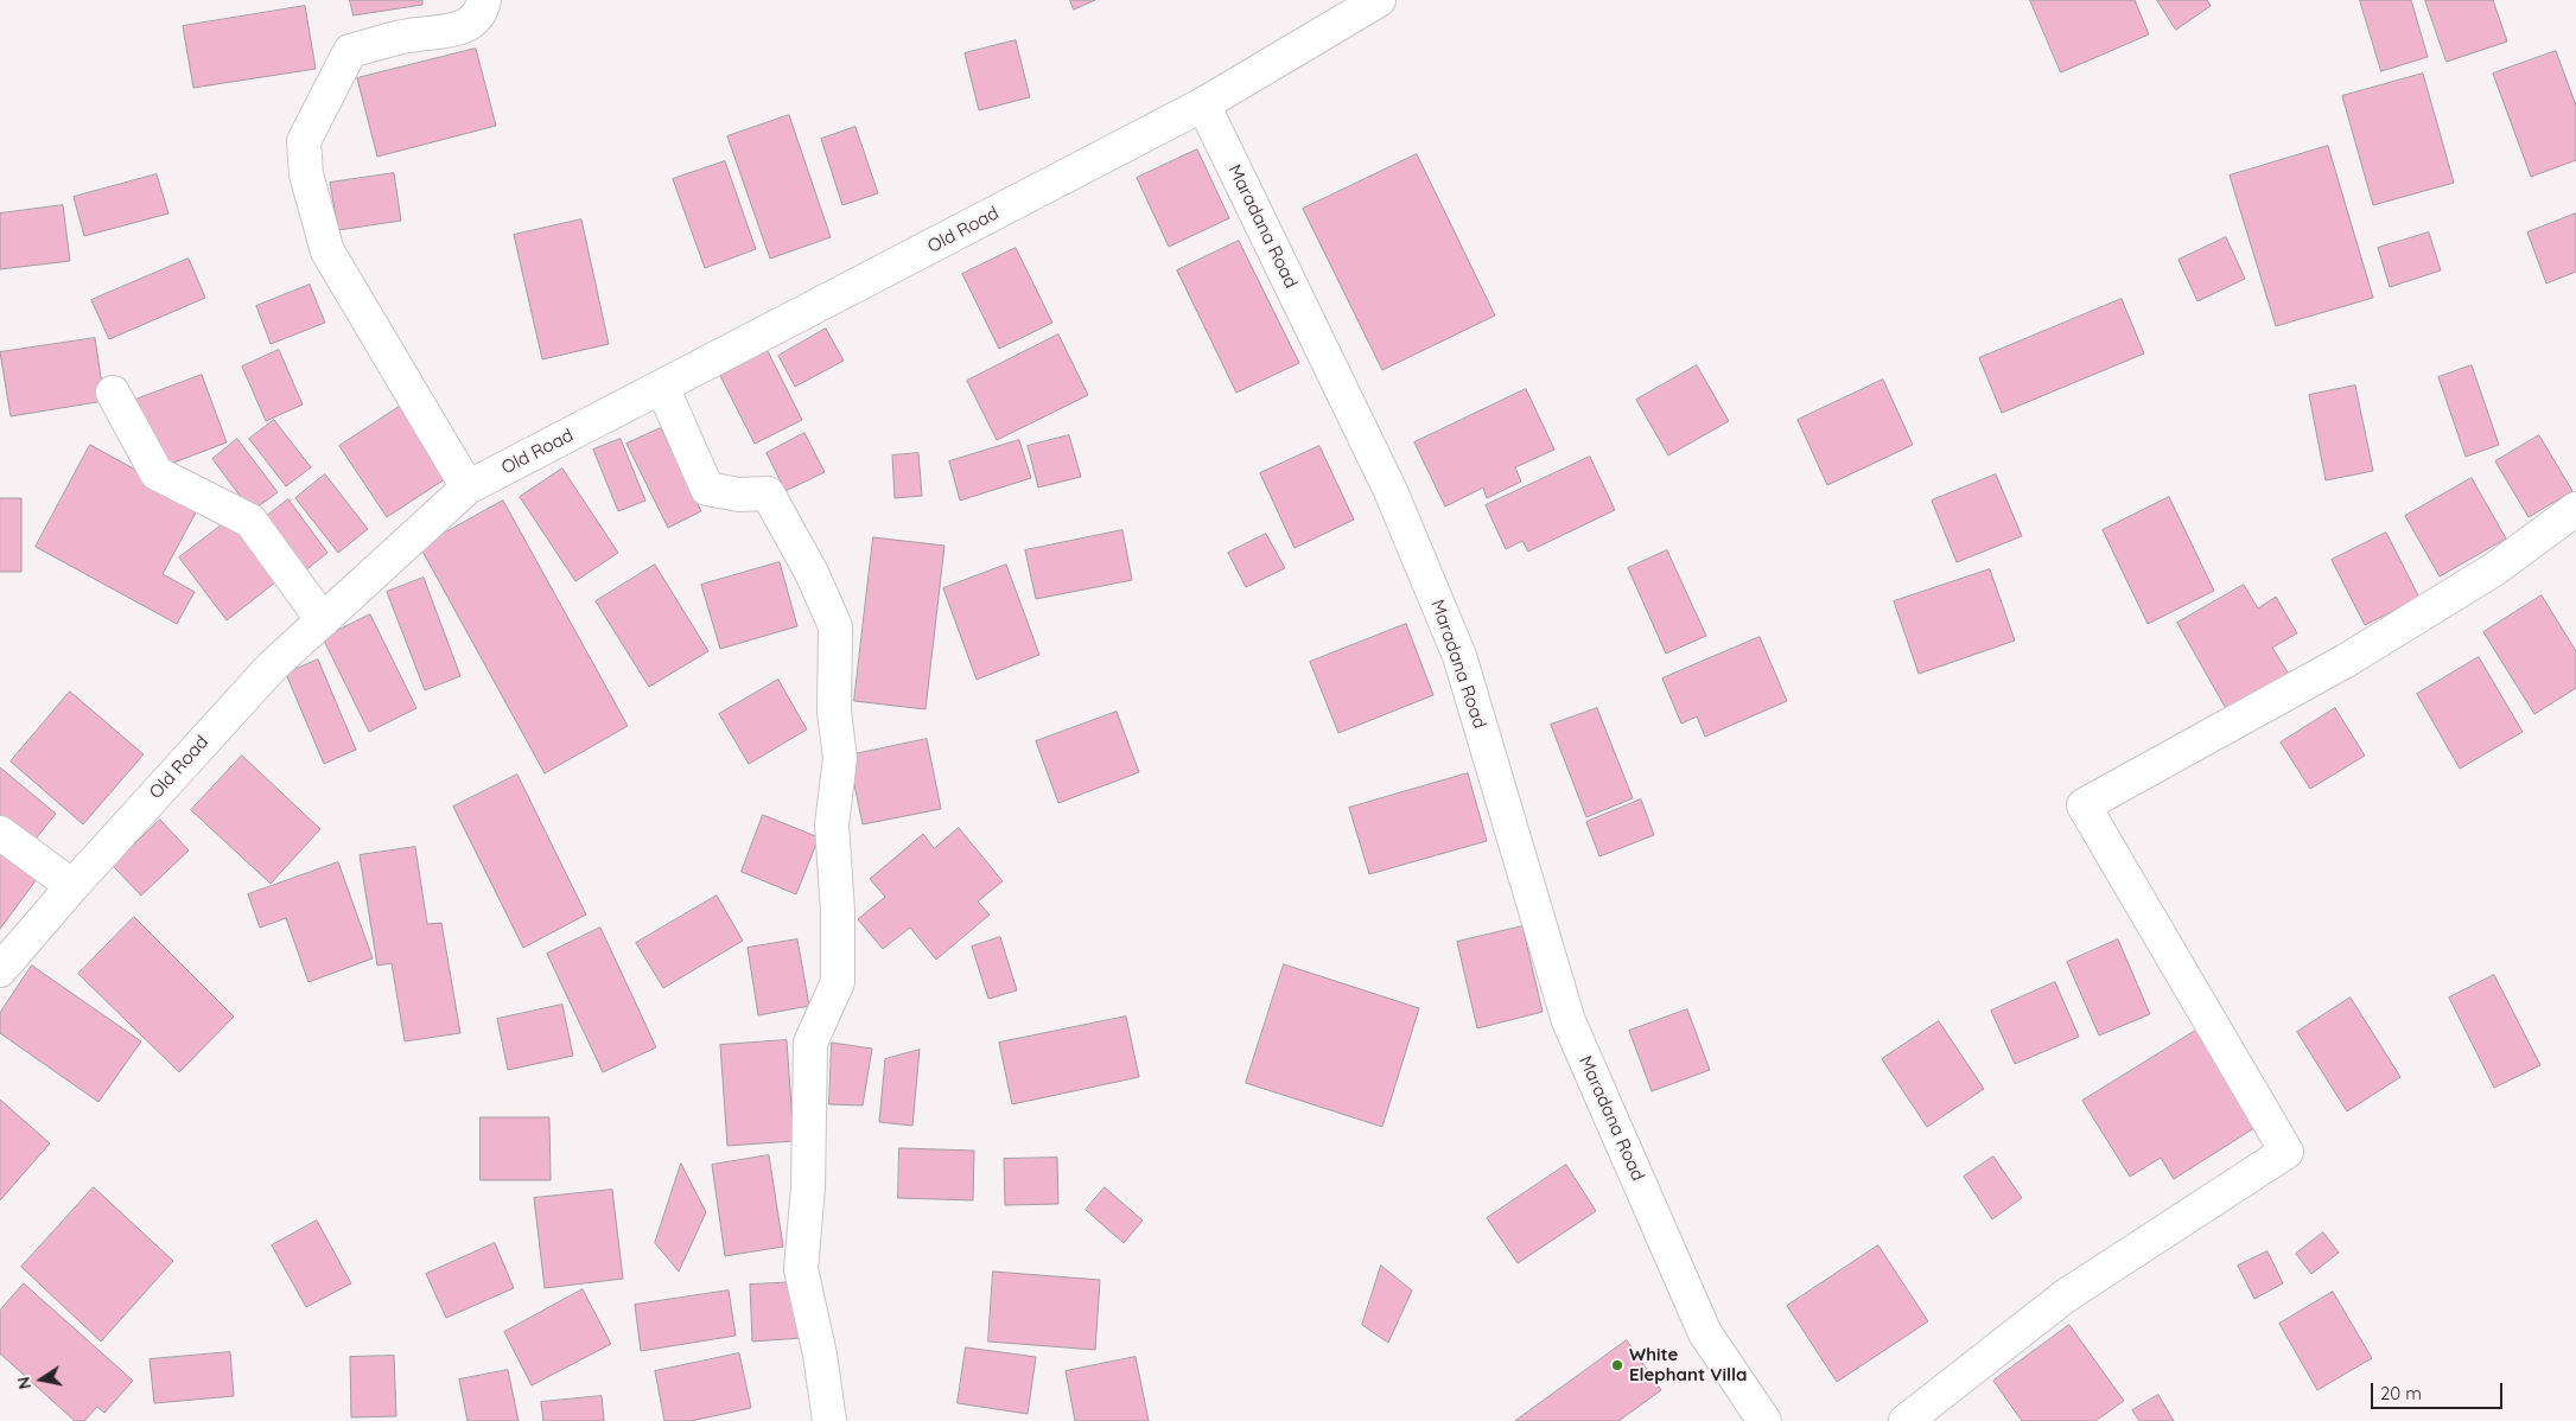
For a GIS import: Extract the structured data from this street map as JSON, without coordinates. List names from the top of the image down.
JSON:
{
  "streets": {
    "street": ["Maradana Road", "Old Road"]
  },
  "crossings": [
    ["Maradana Road", "Old Road"]
  ],
  "places": ["White Elephant Villa"],
  "scale_bar": "20 m",
  "north": "left"
}
